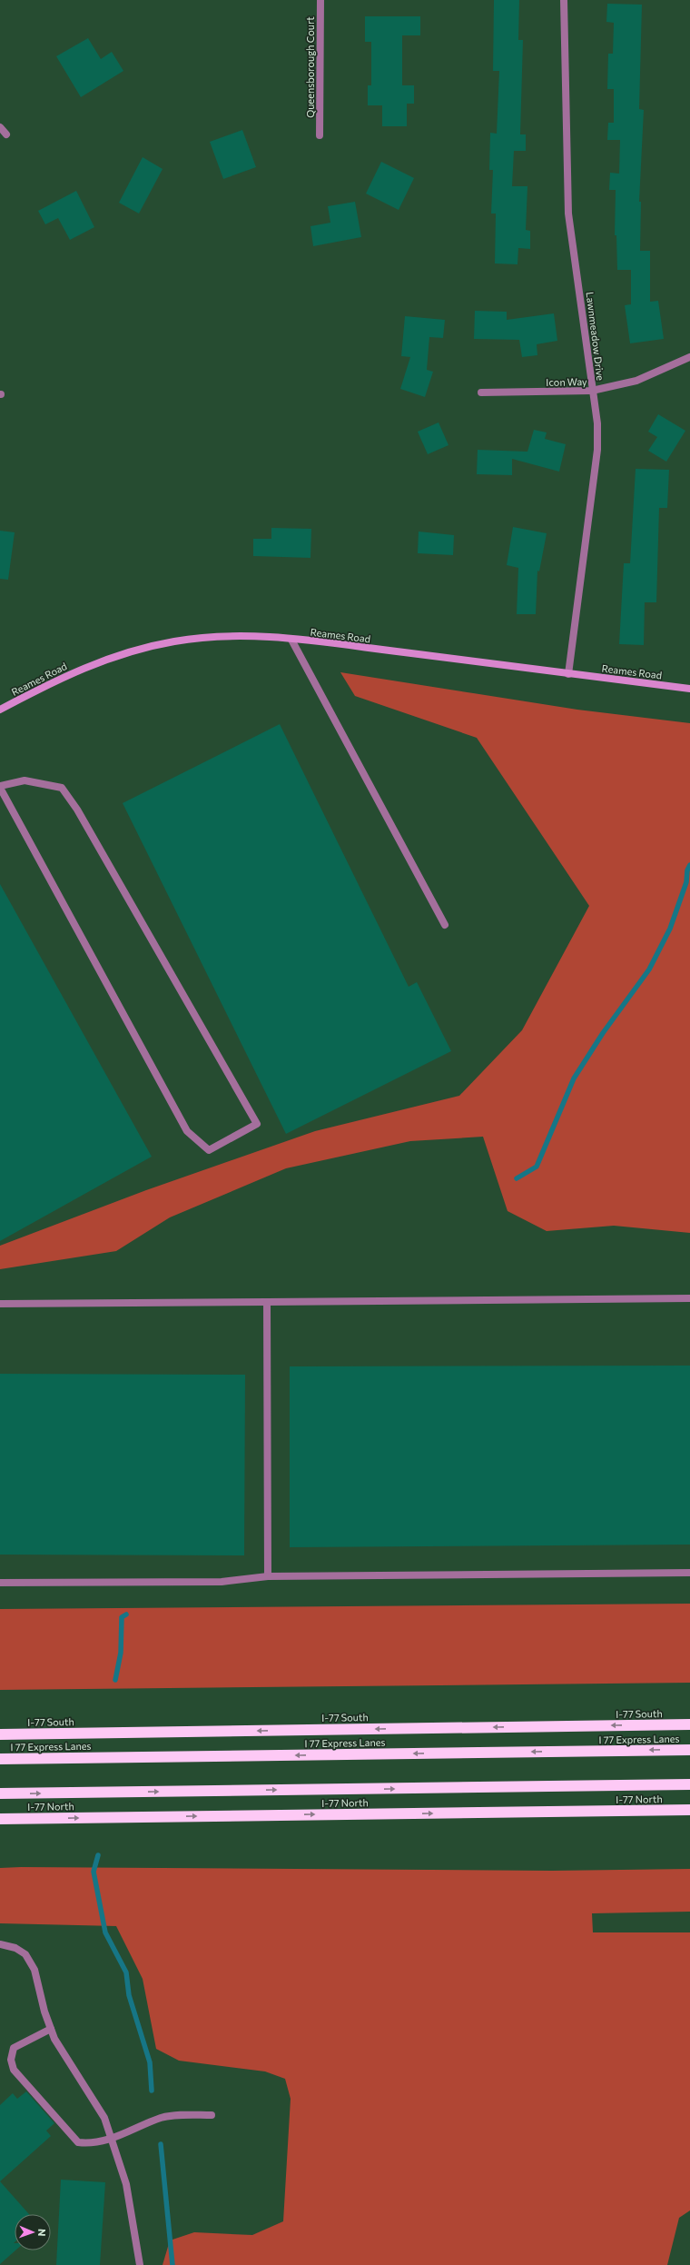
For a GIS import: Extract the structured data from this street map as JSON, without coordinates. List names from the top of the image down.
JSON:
{
  "streets": {
    "highway": ["I-77 South", "I 77 Express Lanes", "I-77 North"],
    "main road": ["Reames Road"],
    "street": ["Queensborough Court", "Lawnmeadow Drive", "Icon Way"]
  },
  "crossings": [
    ["Lawnmeadow Drive", "Icon Way"],
    ["Lawnmeadow Drive", "Reames Road"]
  ],
  "north": "right"
}
